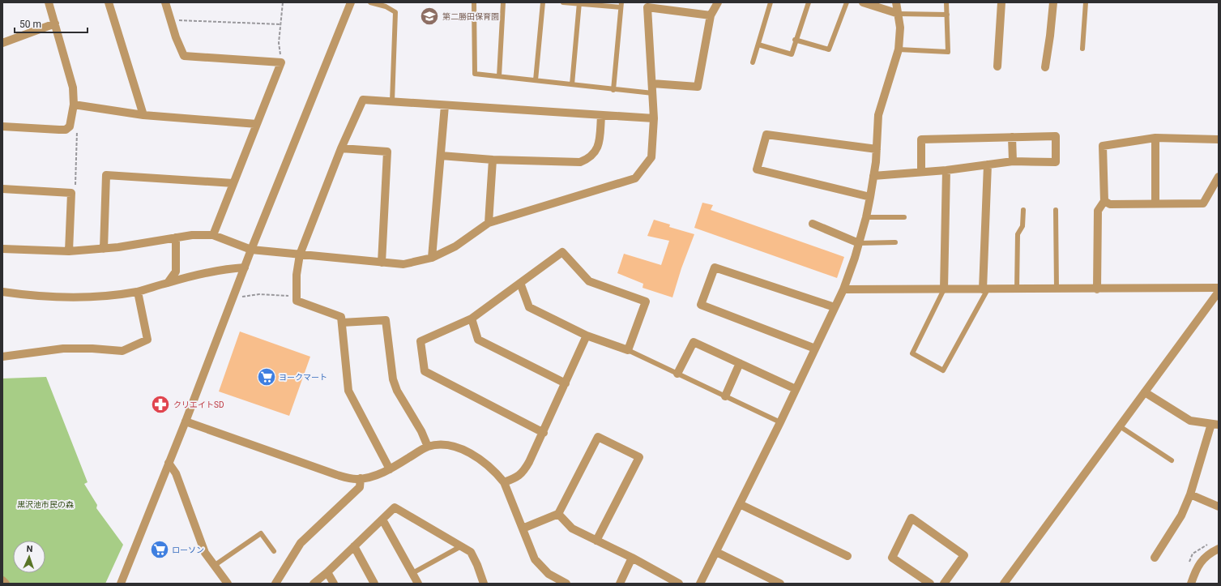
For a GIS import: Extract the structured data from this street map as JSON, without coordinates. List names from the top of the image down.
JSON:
{
  "parks": ["黒沢池市民の森"],
  "places": {
    "school or university": ["第二勝田保育園"],
    "supermarket": ["ヨークマート", "ローソン"],
    "pharmacy": ["クリエイトSD"]
  },
  "scale_bar": "50 m",
  "north": "top"
}
